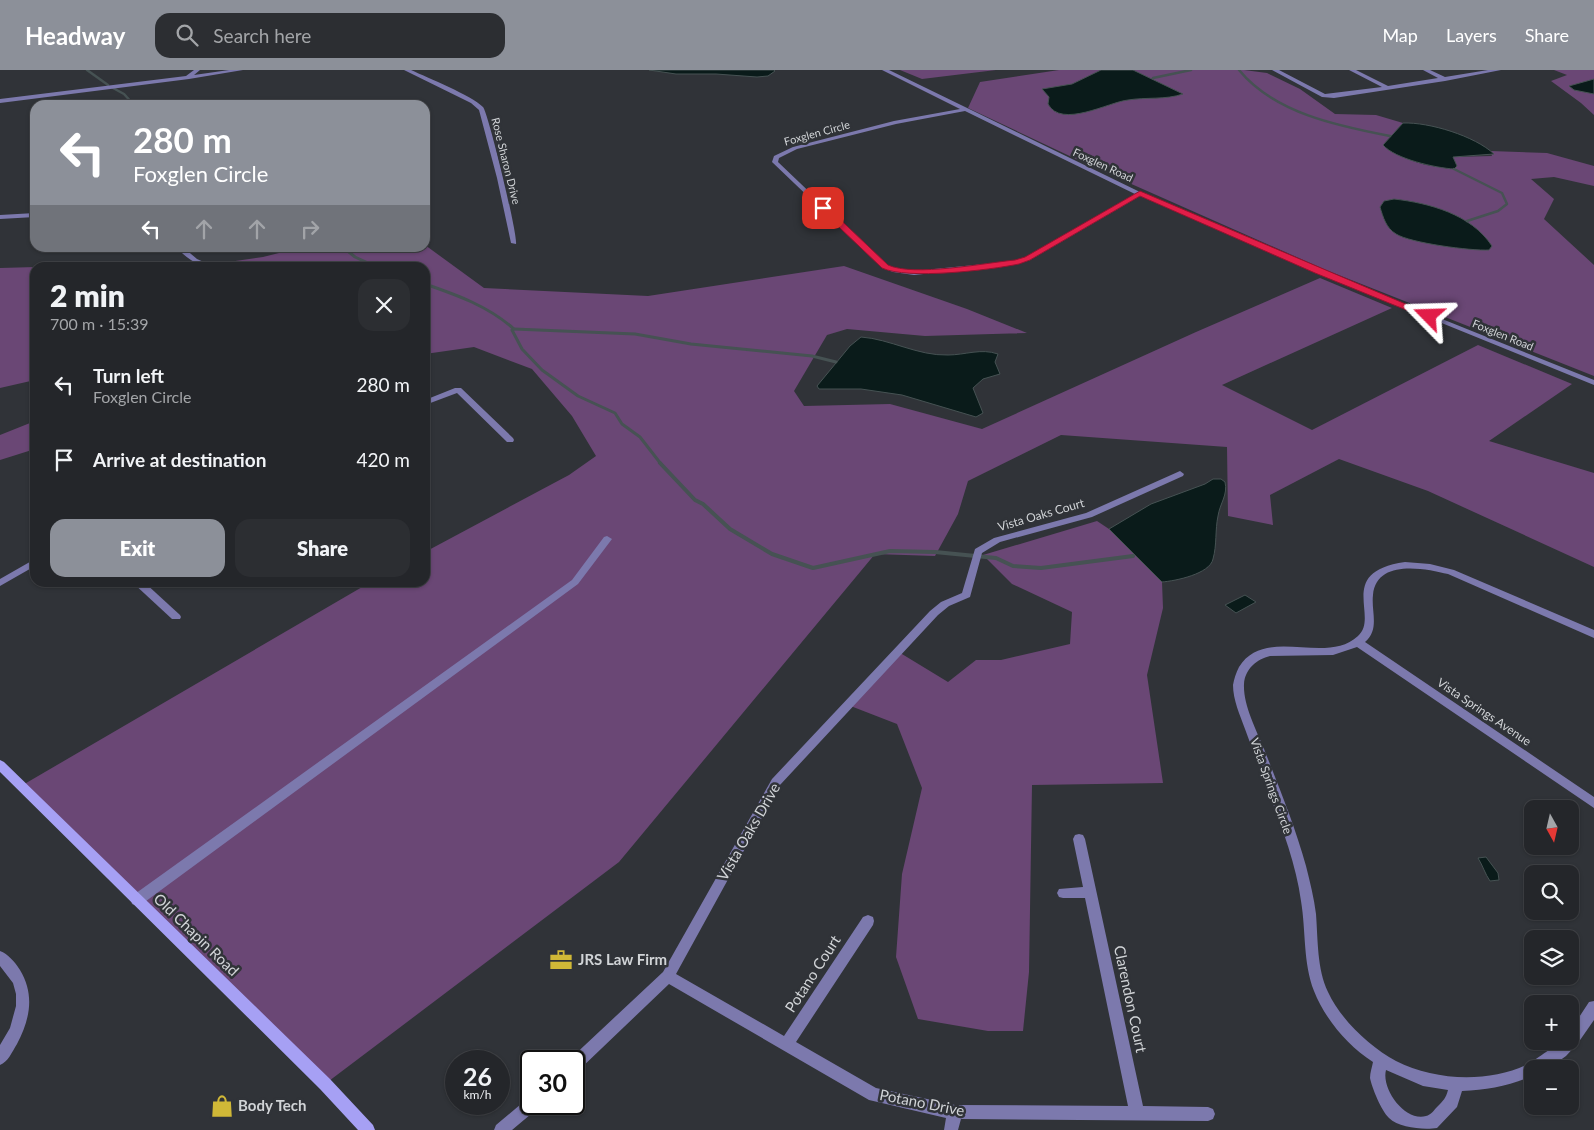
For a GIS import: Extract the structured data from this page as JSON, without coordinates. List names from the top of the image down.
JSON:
{
  "streets": {
    "street": [
      "Foxglen Circle",
      "Rose Sharon Drive",
      "Foxglen Road",
      "Vista Oaks Court",
      "Vista Springs Avenue",
      "Vista Springs Circle",
      "Vista Oaks Drive",
      "Old Chapin Road",
      "Potano Court",
      "Clarendon Court",
      "Potano Drive"
    ]
  },
  "crossings": [
    ["Foxglen Circle", "Foxglen Road"],
    ["Vista Oaks Court", "Vista Oaks Drive"],
    ["Vista Springs Avenue", "Vista Springs Circle"],
    ["Vista Oaks Drive", "Potano Drive"],
    ["Potano Court", "Potano Drive"],
    ["Clarendon Court", "Potano Drive"]
  ],
  "places": {
    "office": ["JRS Law Firm"],
    "shop": ["Body Tech"]
  },
  "north": "bottom",
  "page": {
    "header": "Headway",
    "search": "Search here",
    "nav": ["Map", "Layers", "Share"],
    "turn": ["280 m", "Foxglen Circle"],
    "heading": ["2 min", "700 m · 15:39"],
    "list": [
      {
        "name": "Turn left",
        "note": "Foxglen Circle",
        "value": "280 m"
      },
      {
        "name": "Arrive at destination",
        "value": "420 m"
      }
    ],
    "buttons": ["Exit", "Share"],
    "map_buttons": ["+", "−"],
    "speed": "26 km/h",
    "limit": "30"
  }
}
